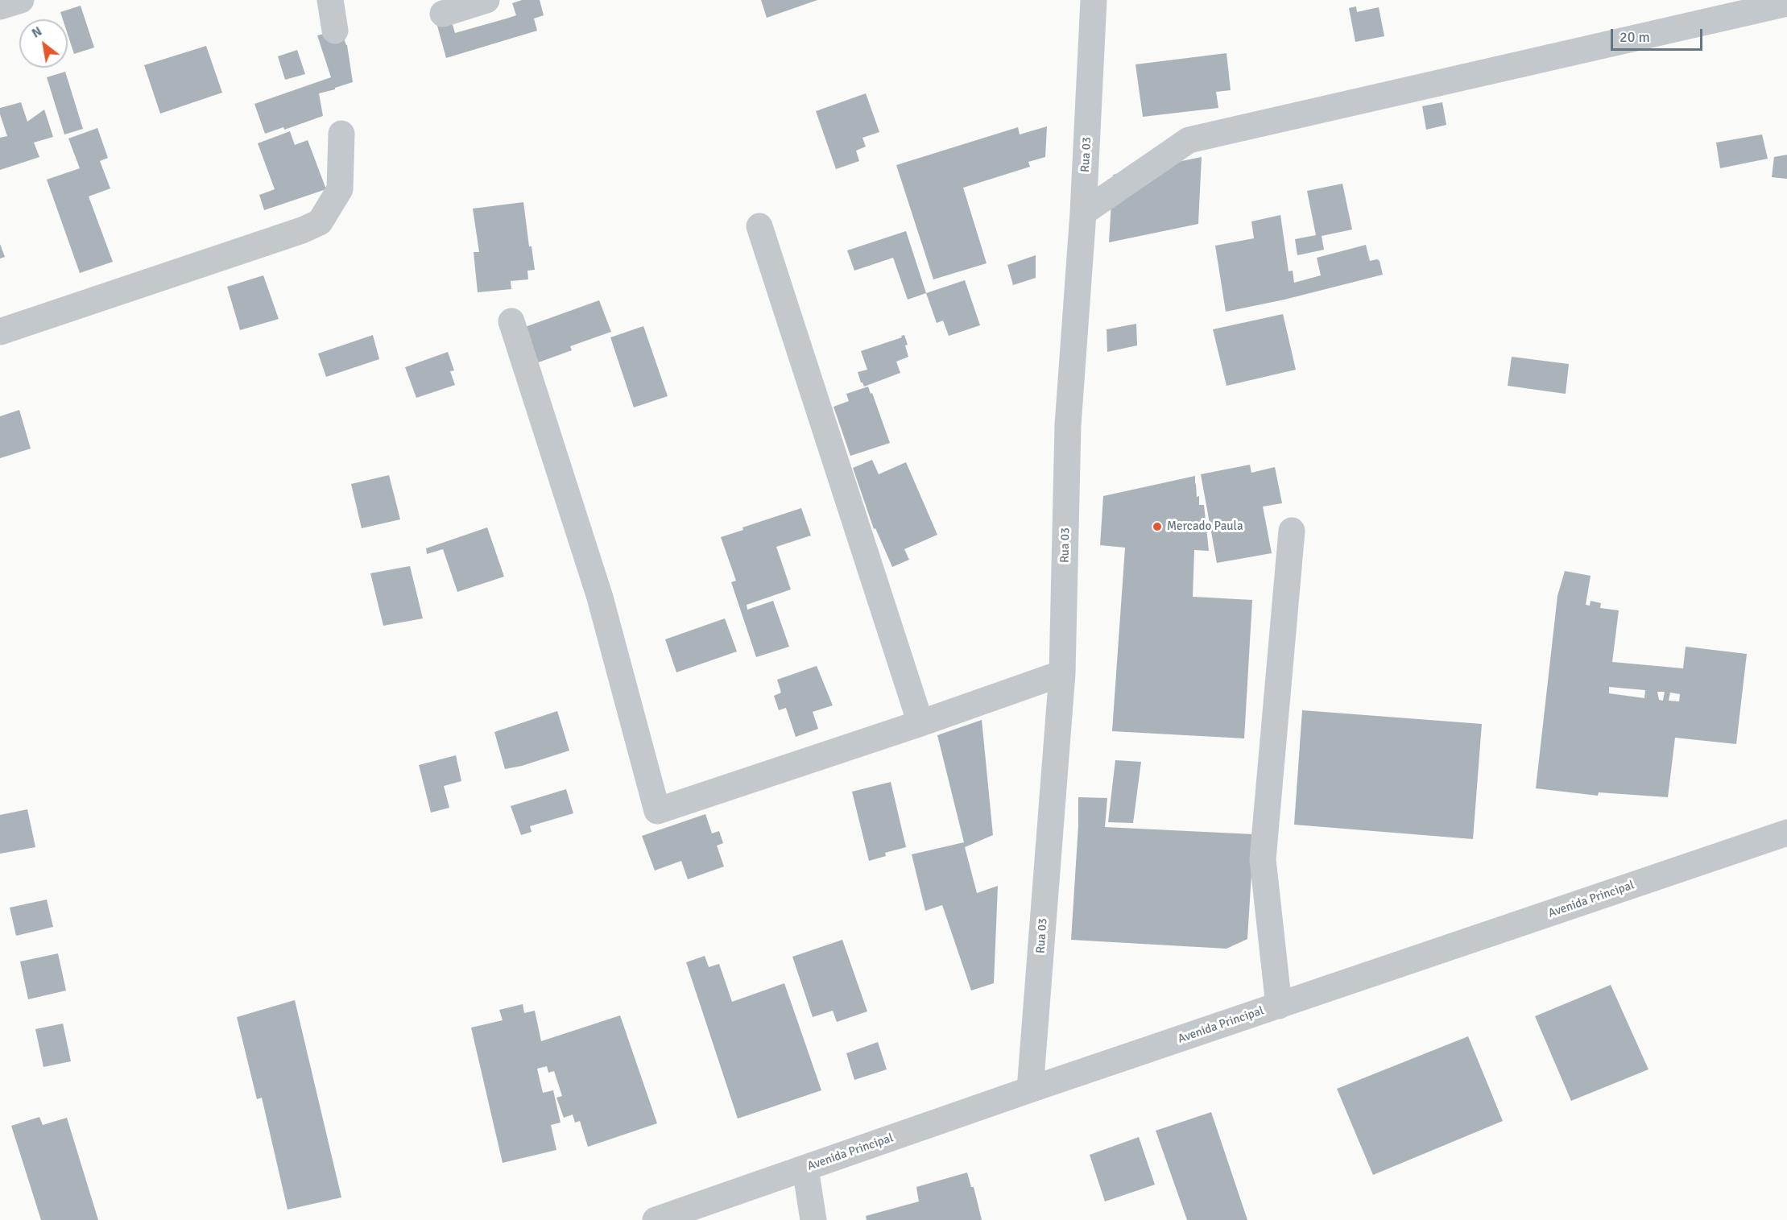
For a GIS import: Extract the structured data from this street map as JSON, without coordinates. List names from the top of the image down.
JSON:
{
  "streets": {
    "street": ["Rua 03", "Avenida Principal"]
  },
  "crossings": [
    ["Rua 03", "Avenida Principal"]
  ],
  "places": ["Mercado Paula"],
  "scale_bar": "20 m",
  "north": "top left"
}
